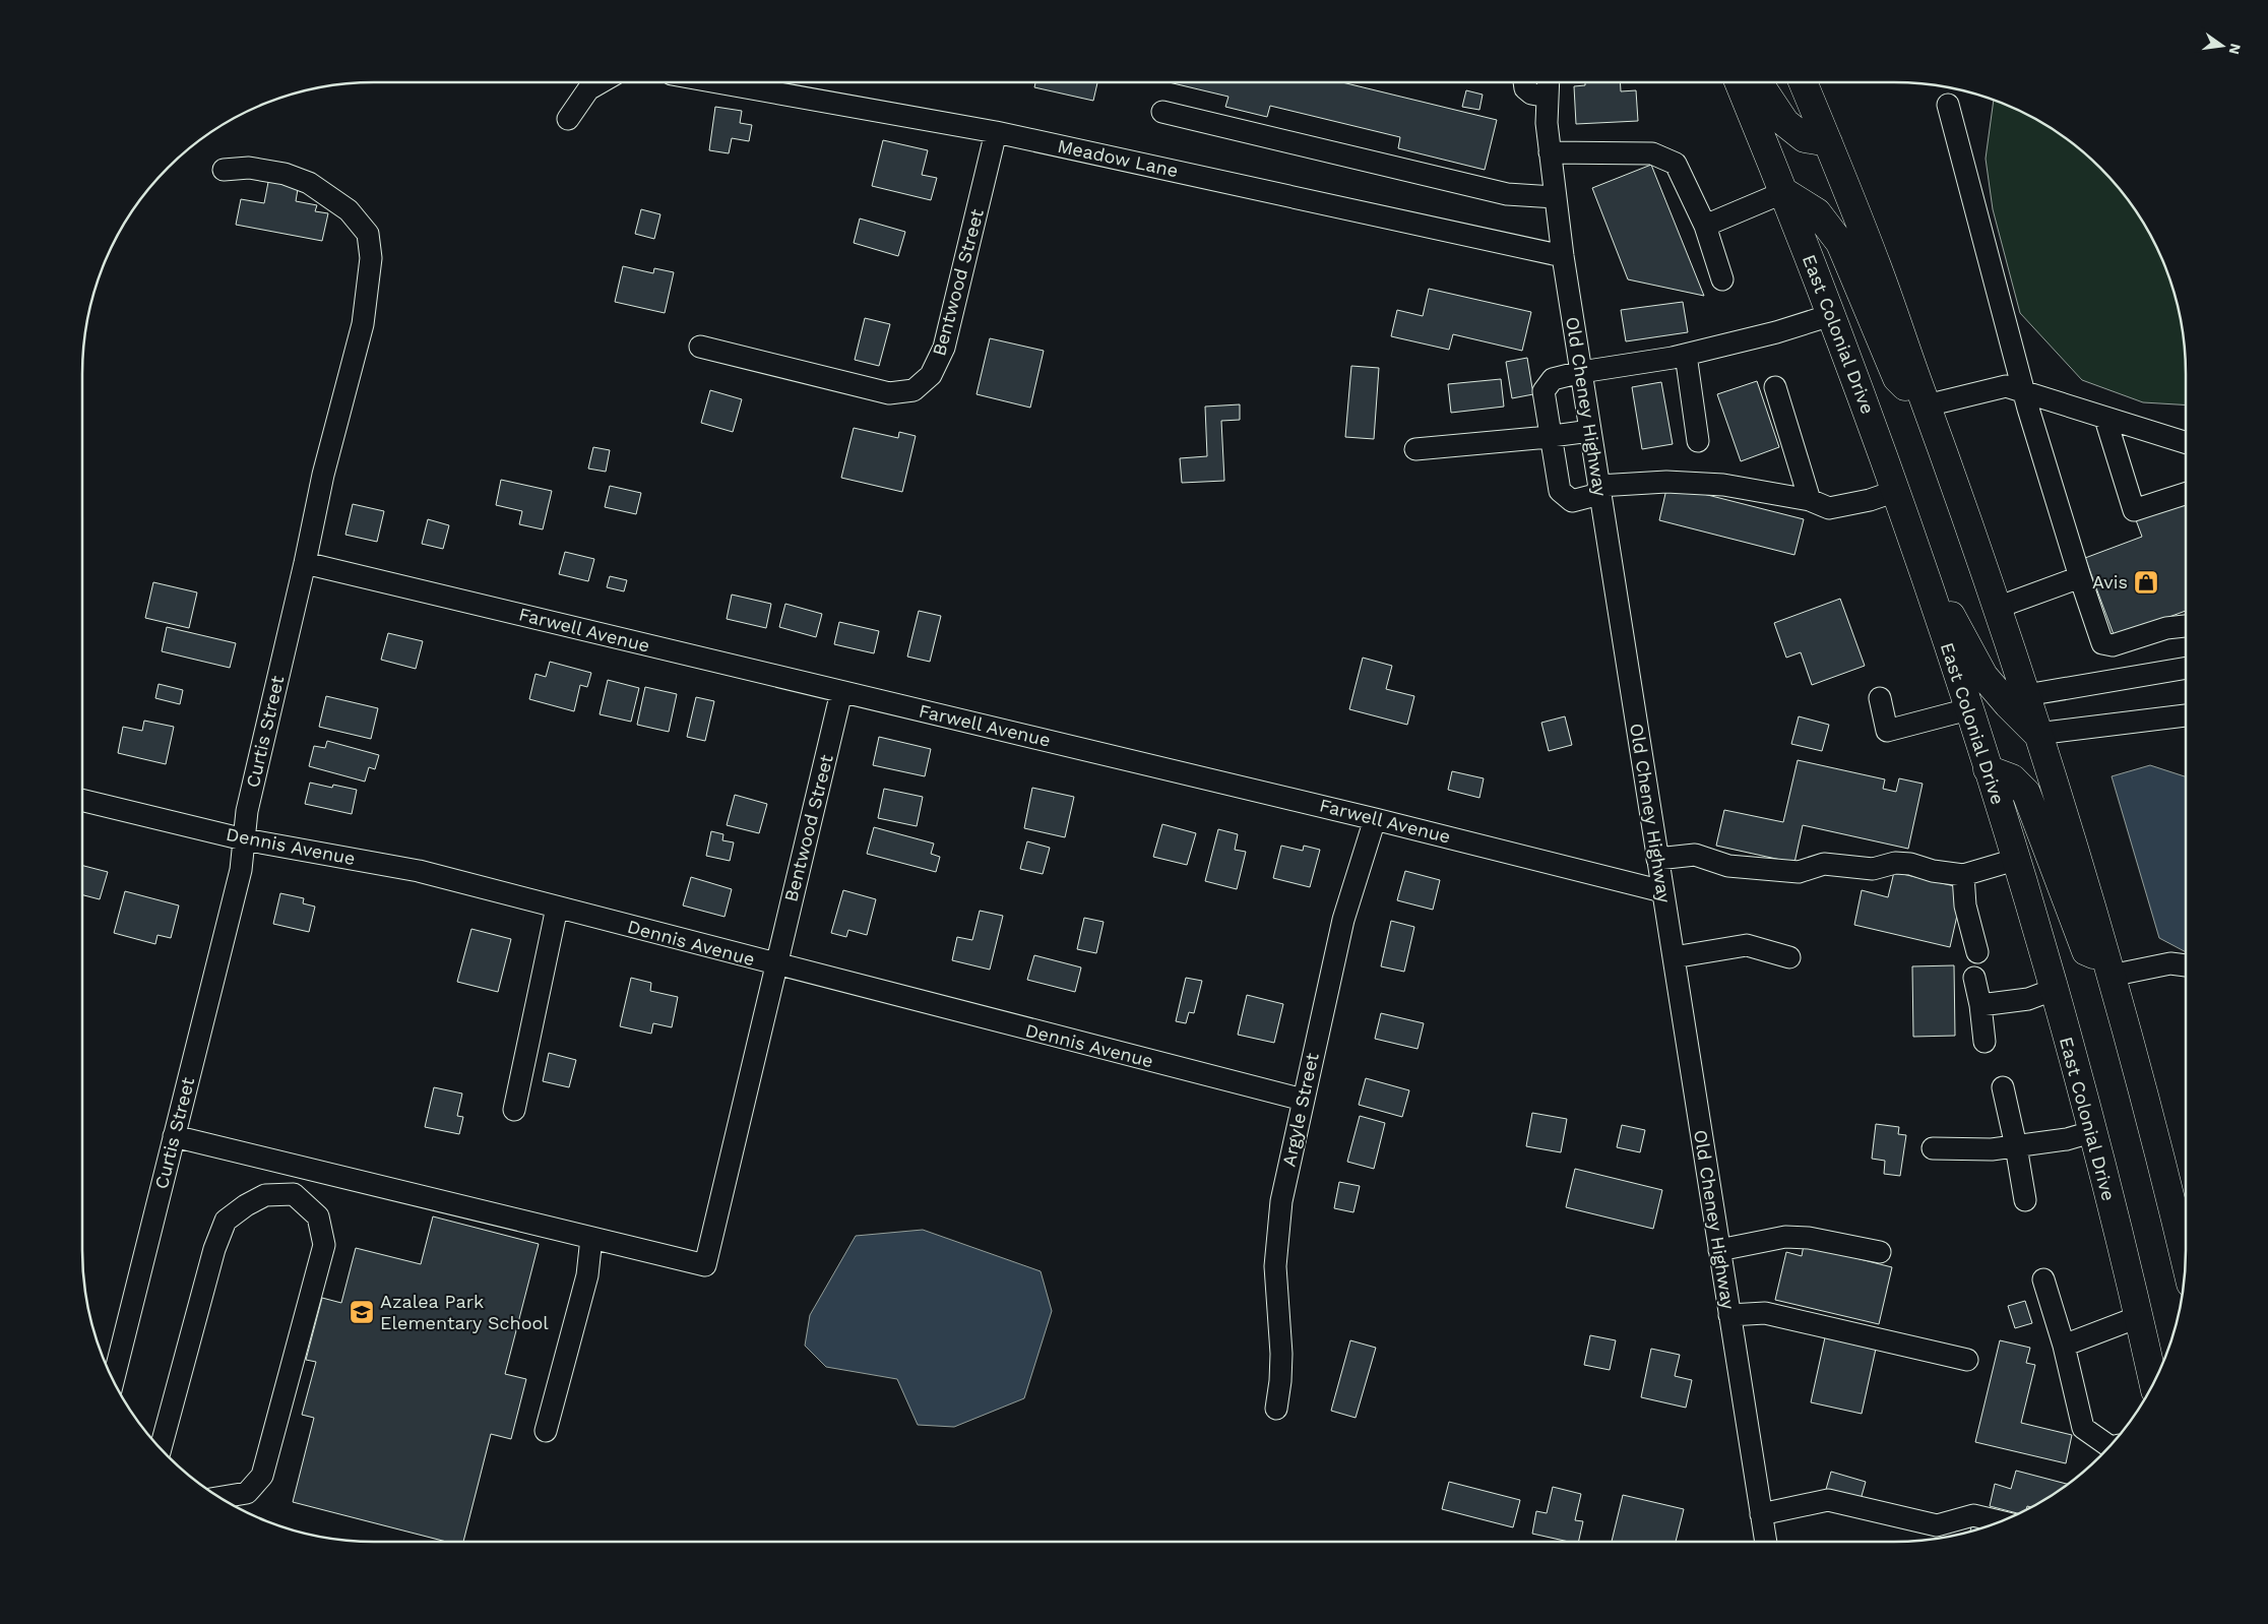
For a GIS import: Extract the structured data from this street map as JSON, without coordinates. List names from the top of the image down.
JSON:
{
  "streets": {
    "highway": ["East Colonial Drive"],
    "street": [
      "Meadow Lane",
      "Bentwood Street",
      "Old Cheney Highway",
      "Farwell Avenue",
      "Curtis Street",
      "Dennis Avenue",
      "Argyle Street"
    ]
  },
  "crossings": [
    ["Meadow Lane", "Bentwood Street"],
    ["Meadow Lane", "Old Cheney Highway"],
    ["Bentwood Street", "Farwell Avenue"],
    ["Bentwood Street", "Dennis Avenue"],
    ["Old Cheney Highway", "Farwell Avenue"],
    ["Farwell Avenue", "Curtis Street"],
    ["Farwell Avenue", "Argyle Street"],
    ["Curtis Street", "Dennis Avenue"],
    ["Dennis Avenue", "Argyle Street"]
  ],
  "places": {
    "shop": ["Avis"],
    "school or university": ["Azalea Park Elementary School"]
  },
  "north": "right"
}
